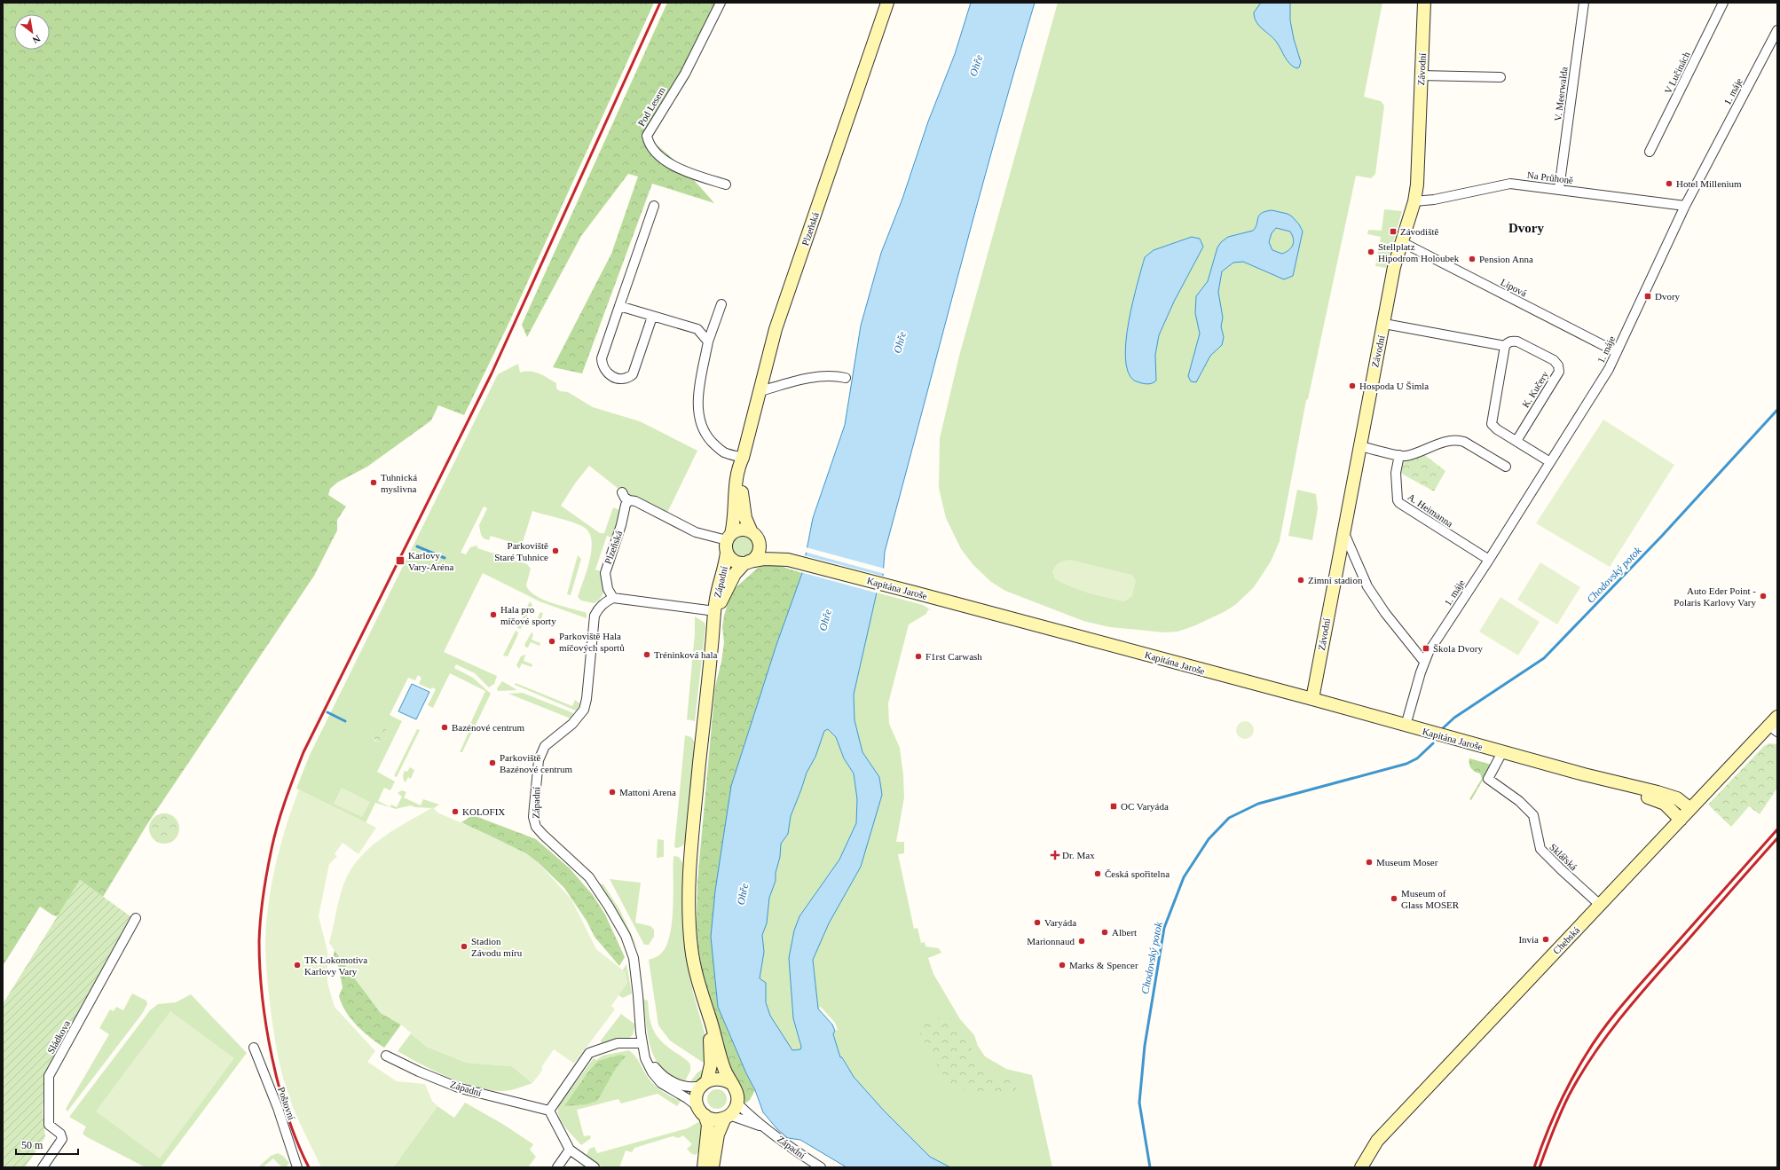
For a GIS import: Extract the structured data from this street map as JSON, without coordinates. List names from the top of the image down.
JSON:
{
  "streets": {
    "street": [
      "Závodní",
      "V Lučinách",
      "1. máje",
      "V. Meerwalda",
      "Pod Lesem",
      "Na Průhoně",
      "Plzeňská",
      "Lipová",
      "K. Kučery",
      "A. Heimanna",
      "Západní",
      "Kapitána Jaroše",
      "Sklářská",
      "Chebská",
      "Sládkova",
      "Poštovní"
    ]
  },
  "crossings": [
    ["Závodní", "Na Průhoně"],
    ["Závodní", "Lipová"],
    ["Závodní", "K. Kučery"],
    ["Závodní", "Kapitána Jaroše"],
    ["1. máje", "Na Průhoně"],
    ["1. máje", "Lipová"],
    ["1. máje", "A. Heimanna"],
    ["1. máje", "Kapitána Jaroše"],
    ["V. Meerwalda", "Na Průhoně"],
    ["Plzeňská", "Západní"],
    ["Plzeňská", "Kapitána Jaroše"],
    ["Západní", "Kapitána Jaroše"],
    ["Kapitána Jaroše", "Sklářská"],
    ["Kapitána Jaroše", "Chebská"],
    ["Sklářská", "Chebská"]
  ],
  "districts": ["Dvory"],
  "water": ["Ohře", "Chodovský potok"],
  "places": {
    "other": [
      "Hotel Millenium",
      "Stellplatz Hipodrom Holoubek",
      "Pension Anna",
      "Hospoda U Šimla",
      "Tuhnická myslivna",
      "Parkoviště Staré Tuhnice",
      "Zimní stadion",
      "Auto Eder Point - Polaris Karlovy Vary",
      "Hala pro míčové sporty",
      "Parkoviště Hala míčových sportů",
      "Tréninková hala",
      "F1rst Carwash",
      "Bazénové centrum",
      "Parkoviště Bazénové centrum",
      "Mattoni Arena",
      "KOLOFIX",
      "Museum Moser",
      "Česká spořitelna",
      "Museum of Glass MOSER",
      "Varyáda",
      "Albert",
      "Invia",
      "Marionnaud",
      "Stadion Závodu míru",
      "TK Lokomotiva Karlovy Vary",
      "Marks & Spencer"
    ],
    "transit": [
      "Závodiště",
      "Dvory",
      "Karlovy Vary-Aréna",
      "Škola Dvory",
      "OC Varyáda"
    ],
    "health": ["Dr. Max"]
  },
  "scale_bar": "50 m",
  "north": "bottom right"
}
